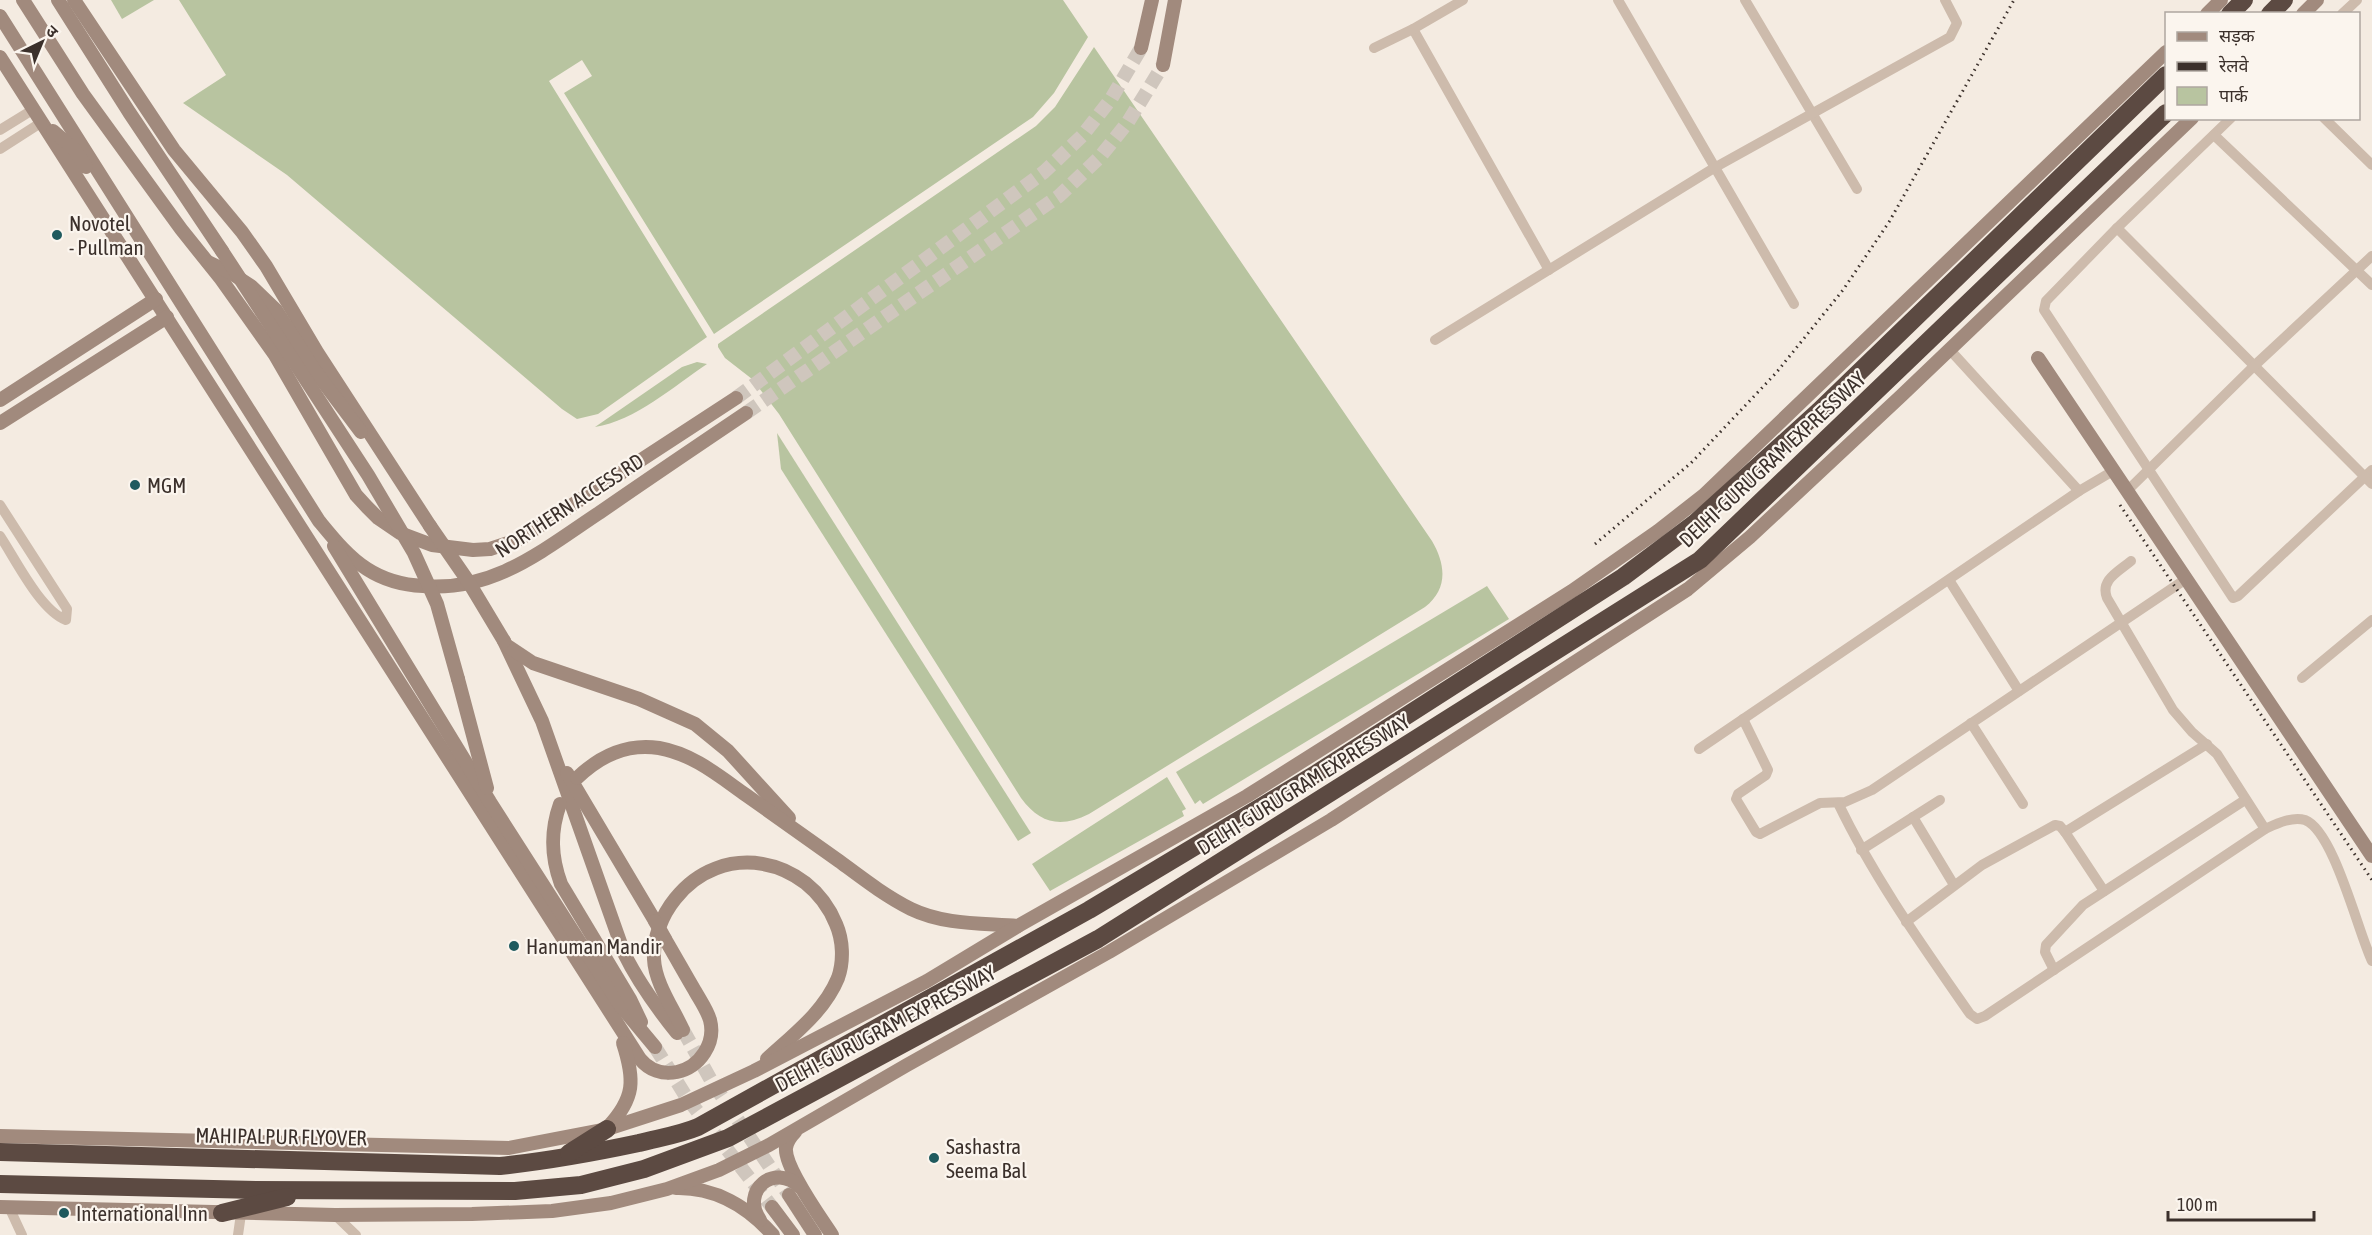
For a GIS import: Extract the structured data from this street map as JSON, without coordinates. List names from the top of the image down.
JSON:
{
  "streets": {
    "highway": ["DELHI-GURUGRAM EXPRESSWAY", "MAHIPALPUR FLYOVER"],
    "main road": ["NORTHERN ACCESS RD"]
  },
  "crossings": [
    ["DELHI-GURUGRAM EXPRESSWAY", "MAHIPALPUR FLYOVER"]
  ],
  "places": [
    "Novotel - Pullman",
    "MGM",
    "Hanuman Mandir",
    "Sashastra Seema Bal",
    "International Inn"
  ],
  "legend": ["सड़क", "रेलवे", "पार्क"],
  "scale_bar": "100 m",
  "north": "top right"
}
